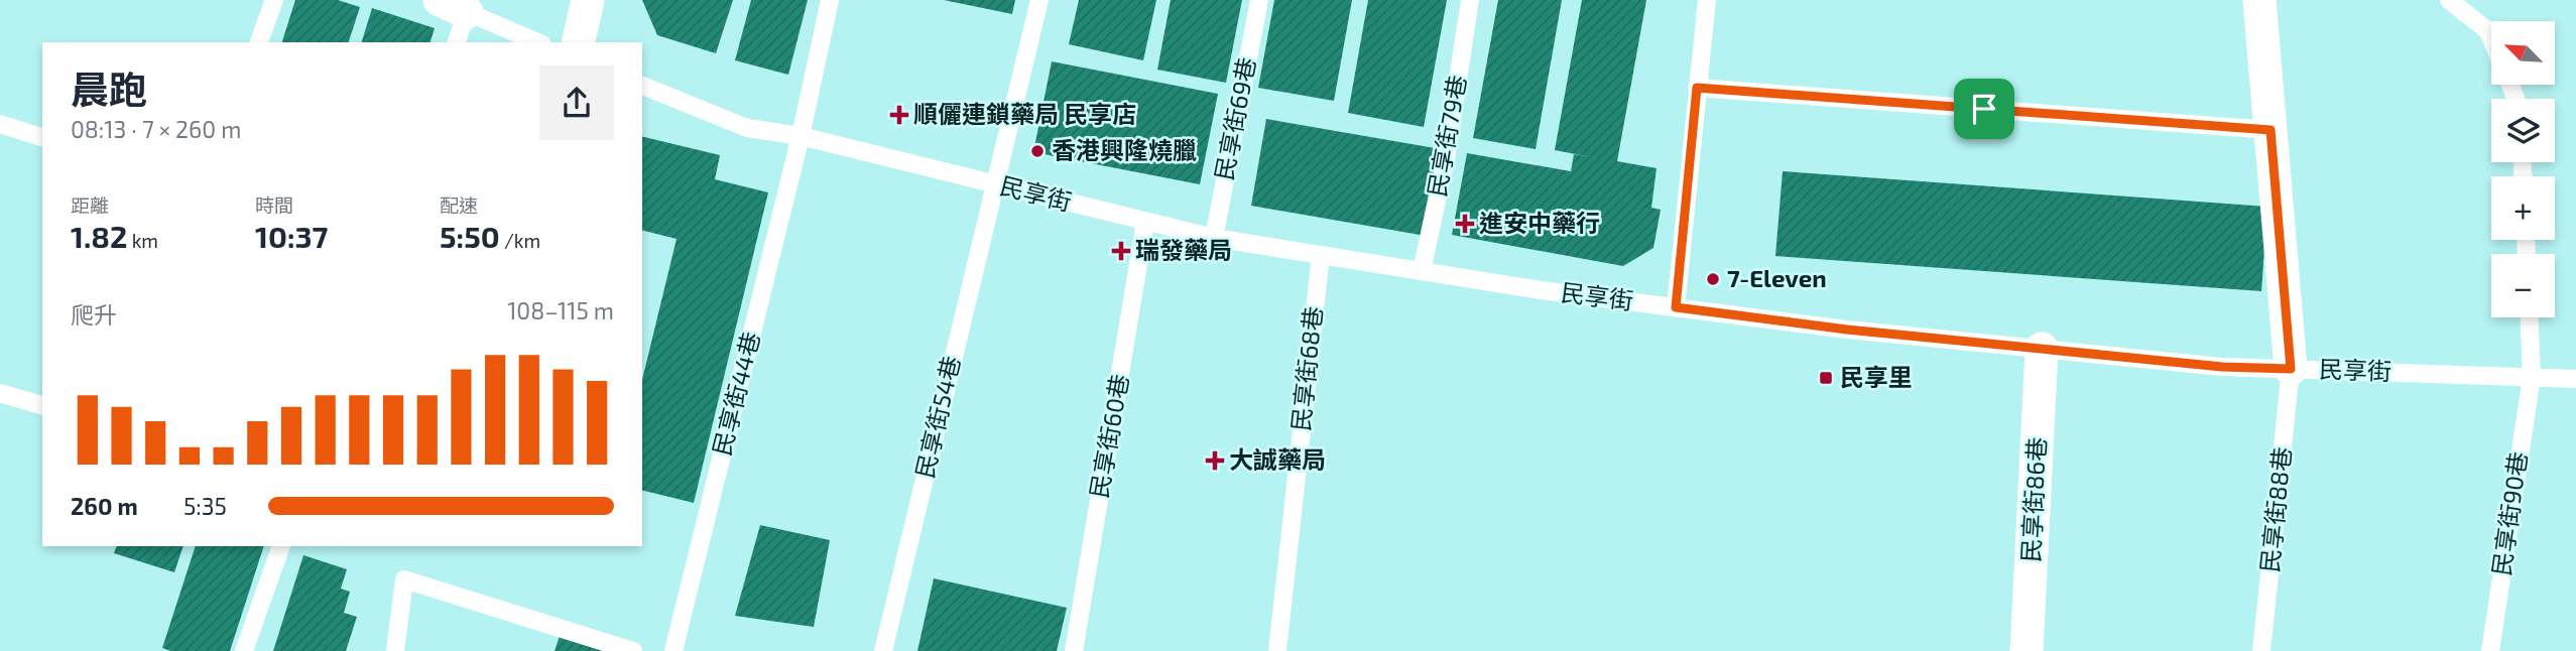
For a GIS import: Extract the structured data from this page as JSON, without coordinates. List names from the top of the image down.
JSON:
{
  "streets": {
    "street": ["民享街86巷"],
    "lane": [
      "民享街69巷",
      "民享街79巷",
      "民享街",
      "民享街68巷",
      "民享街44巷",
      "民享街54巷",
      "民享街60巷",
      "民享街88巷",
      "民享街90巷"
    ]
  },
  "crossings": [
    ["民享街69巷", "民享街"],
    ["民享街79巷", "民享街"],
    ["民享街", "民享街68巷"],
    ["民享街", "民享街44巷"],
    ["民享街", "民享街54巷"],
    ["民享街", "民享街60巷"],
    ["民享街", "民享街86巷"],
    ["民享街", "民享街88巷"],
    ["民享街", "民享街90巷"]
  ],
  "places": {
    "health": [
      "順儷連鎖藥局 民享店",
      "進安中藥行",
      "瑞發藥局",
      "大誠藥局"
    ],
    "other": ["香港興隆燒臘", "7-Eleven"],
    "transit": ["民享里"]
  },
  "north": "top left",
  "page": {
    "map_buttons": ["+", "−"],
    "heading": ["晨跑", "08:13 · 7 × 260 m"],
    "stats": [
      ["距離", "1.82 km"],
      ["時間", "10:37"],
      ["配速", "5:50 /km"]
    ],
    "chart": ["爬升", "108–115 m"],
    "list": [
      {
        "name": "260 m",
        "note": "5:35"
      }
    ]
  }
}
